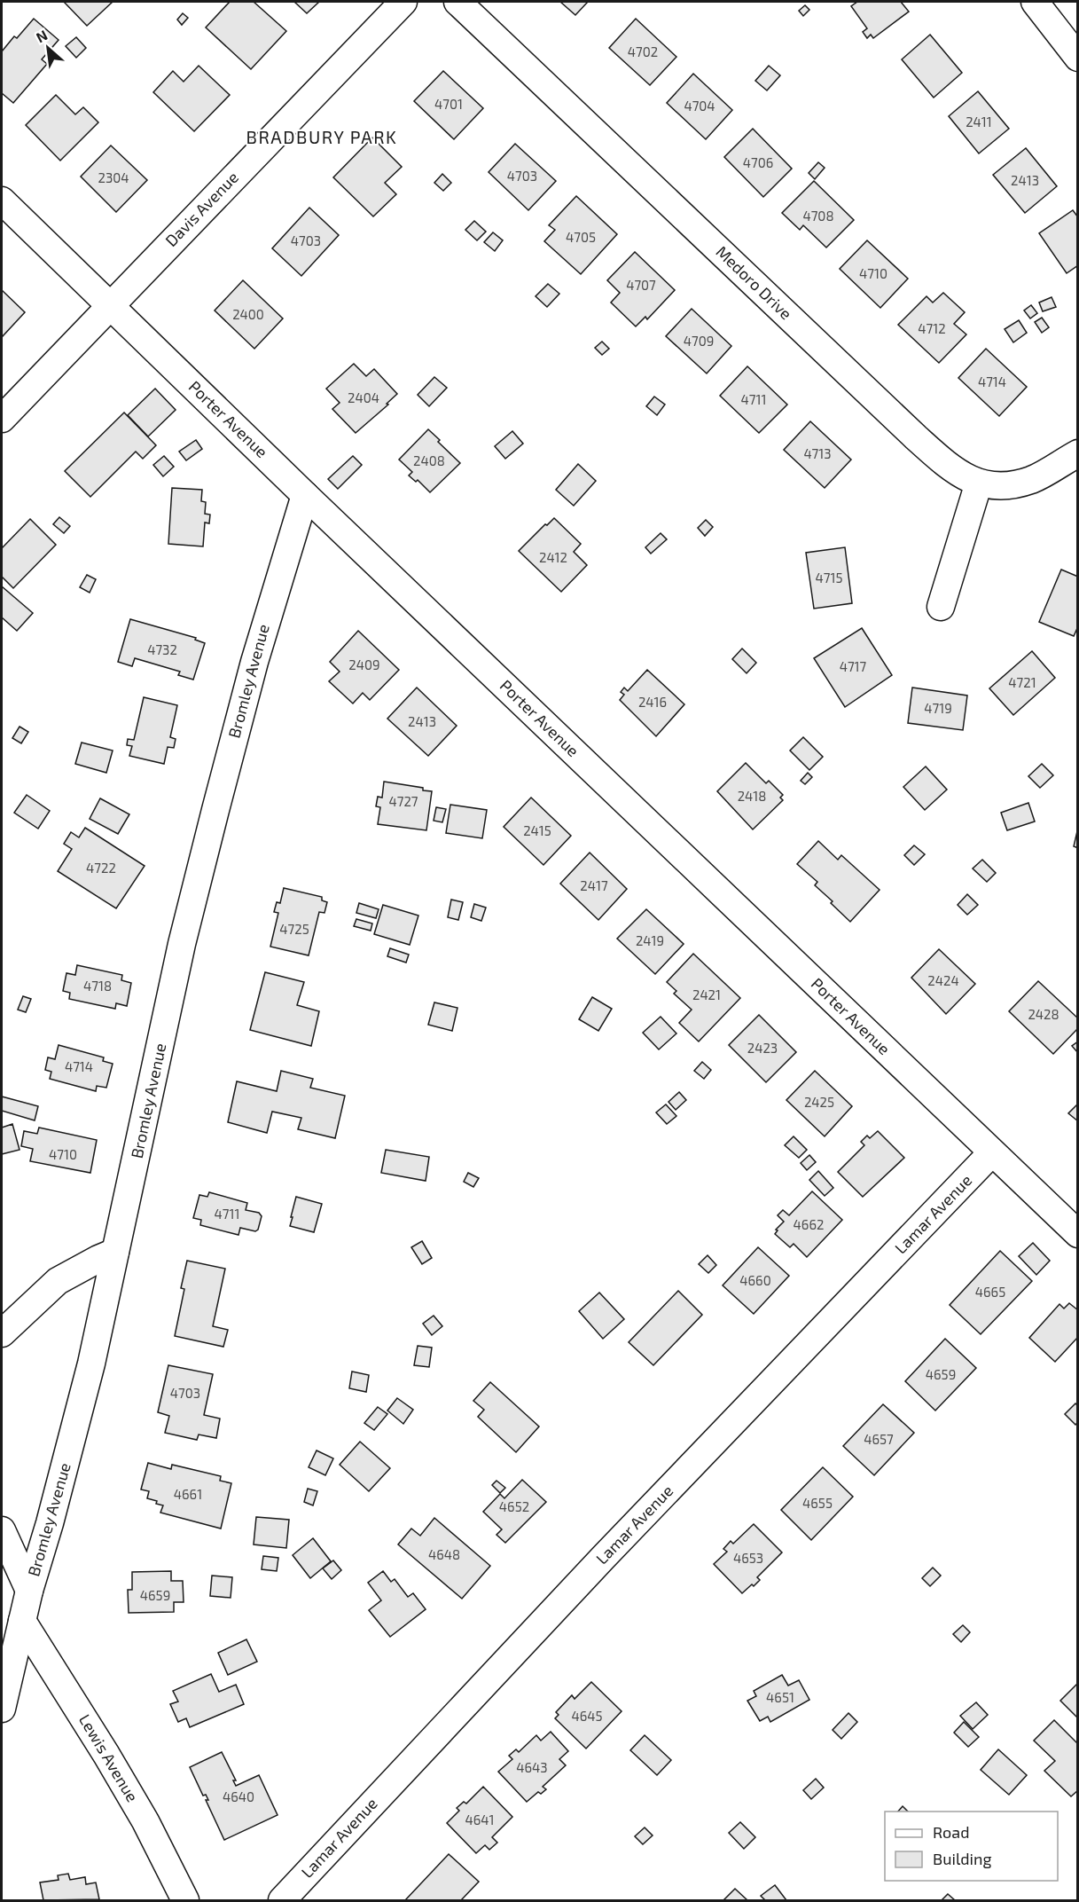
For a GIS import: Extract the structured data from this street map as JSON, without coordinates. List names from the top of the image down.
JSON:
{
  "streets": {
    "street": [
      "Davis Avenue",
      "Medoro Drive",
      "Porter Avenue",
      "Bromley Avenue",
      "Lamar Avenue",
      "Lewis Avenue"
    ]
  },
  "crossings": [
    ["Davis Avenue", "Porter Avenue"],
    ["Porter Avenue", "Bromley Avenue"],
    ["Porter Avenue", "Lamar Avenue"],
    ["Bromley Avenue", "Lewis Avenue"]
  ],
  "districts": ["BRADBURY PARK"],
  "house_numbers": [
    "4702",
    "4701",
    "4704",
    "2411",
    "4706",
    "4703",
    "2304",
    "2413",
    "4708",
    "4705",
    "4703",
    "4710",
    "4707",
    "2400",
    "4712",
    "4709",
    "4714",
    "2404",
    "4711",
    "4713",
    "2408",
    "2412",
    "4715",
    "4732",
    "2409",
    "4717",
    "4721",
    "2416",
    "4719",
    "2413",
    "2418",
    "4727",
    "2415",
    "4722",
    "2417",
    "4725",
    "2419",
    "2424",
    "4718",
    "2421",
    "2428",
    "2423",
    "4714",
    "2425",
    "4710",
    "4711",
    "4662",
    "4660",
    "4665",
    "4659",
    "4703",
    "4657",
    "4661",
    "4655",
    "4652",
    "4648",
    "4653",
    "4659",
    "4651",
    "4645",
    "4643",
    "4640",
    "4641"
  ],
  "legend": ["Road", "Building"],
  "north": "top left"
}
